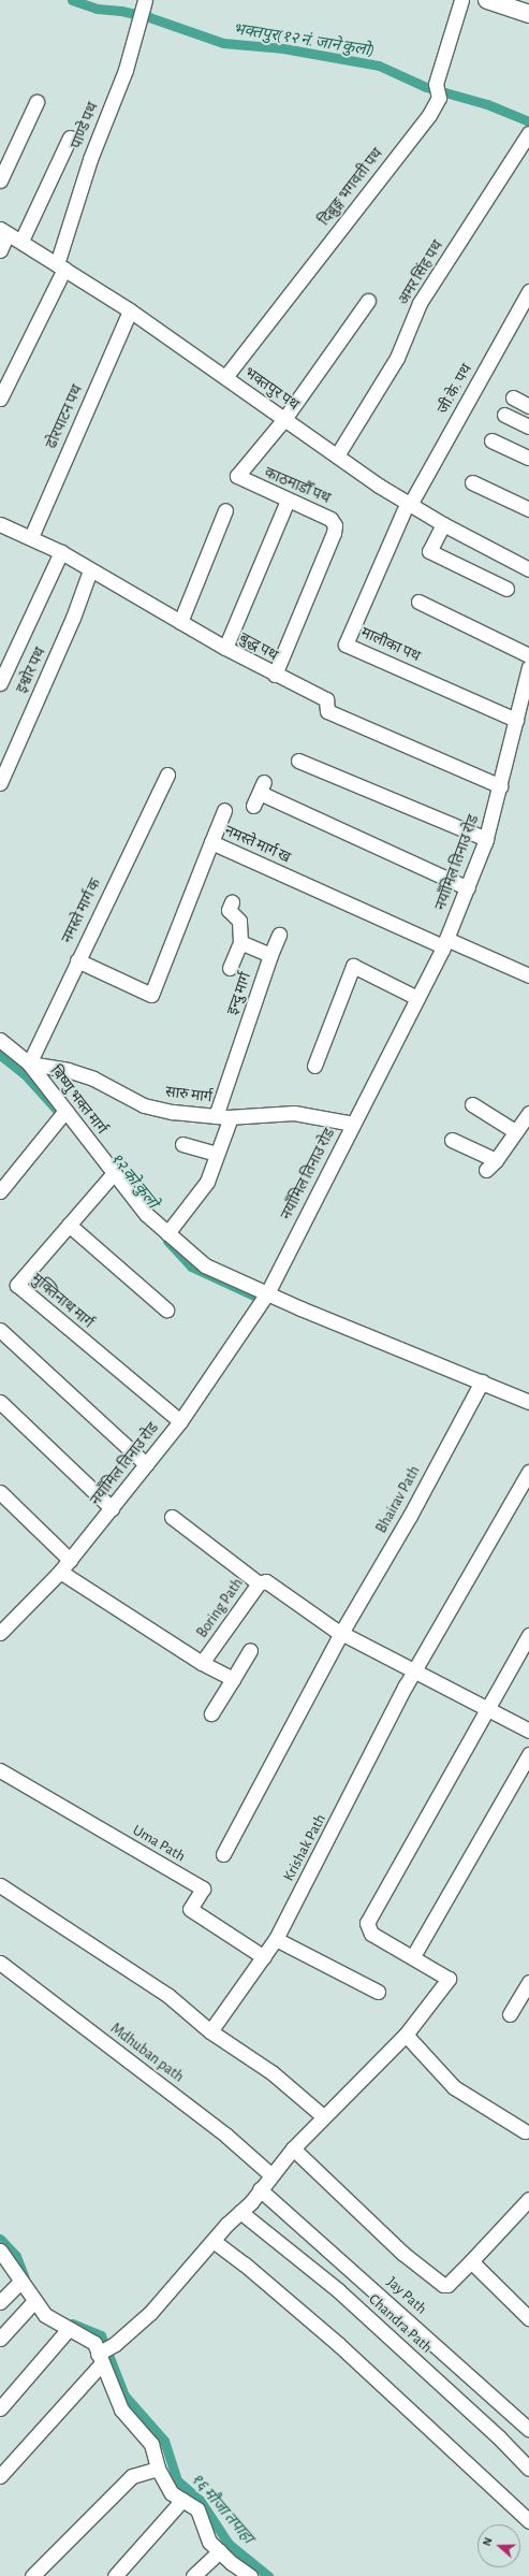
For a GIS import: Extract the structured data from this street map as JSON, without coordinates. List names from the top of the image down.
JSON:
{
  "streets": {
    "street": [
      "पाण्डे पथ",
      "दिब्रुङ्ग भगवती पथ",
      "अमर सिंह पथ",
      "भक्तपुर पथ",
      "जी.के. पथ",
      "ढोरपाटन पथ",
      "काठमाडौँ पथ",
      "मालीका पथ",
      "बुद्ध पथ",
      "इश्वोर पथ",
      "नमस्ते मार्ग ख",
      "नयाँमिल तिनाउ रोड",
      "नमस्ते मार्ग क",
      "इन्दु मार्ग",
      "सारु मार्ग",
      "बिष्णु भक्त मार्ग",
      "मुक्तिनाथ मार्ग",
      "Bhairav Path",
      "Boring Path",
      "Uma Path",
      "Krishak Path",
      "Mdhuban path",
      "Jay Path",
      "Chandra Path"
    ]
  },
  "crossings": [
    ["पाण्डे पथ", "भक्तपुर पथ"],
    ["दिब्रुङ्ग भगवती पथ", "भक्तपुर पथ"],
    ["अमर सिंह पथ", "भक्तपुर पथ"],
    ["भक्तपुर पथ", "जी.के. पथ"],
    ["भक्तपुर पथ", "ढोरपाटन पथ"],
    ["भक्तपुर पथ", "काठमाडौँ पथ"],
    ["भक्तपुर पथ", "मालीका पथ"],
    ["जी.के. पथ", "मालीका पथ"],
    ["ढोरपाटन पथ", "बुद्ध पथ"],
    ["काठमाडौँ पथ", "बुद्ध पथ"],
    ["मालीका पथ", "नयाँमिल तिनाउ रोड"],
    ["बुद्ध पथ", "इश्वोर पथ"],
    ["बुद्ध पथ", "नयाँमिल तिनाउ रोड"],
    ["नमस्ते मार्ग ख", "नयाँमिल तिनाउ रोड"],
    ["नमस्ते मार्ग ख", "नमस्ते मार्ग क"],
    ["नयाँमिल तिनाउ रोड", "सारु मार्ग"],
    ["नयाँमिल तिनाउ रोड", "बिष्णु भक्त मार्ग"],
    ["नयाँमिल तिनाउ रोड", "मुक्तिनाथ मार्ग"],
    ["नयाँमिल तिनाउ रोड", "Boring Path"],
    ["नमस्ते मार्ग क", "सारु मार्ग"],
    ["नमस्ते मार्ग क", "बिष्णु भक्त मार्ग"],
    ["इन्दु मार्ग", "सारु मार्ग"],
    ["सारु मार्ग", "बिष्णु भक्त मार्ग"],
    ["बिष्णु भक्त मार्ग", "मुक्तिनाथ मार्ग"],
    ["बिष्णु भक्त मार्ग", "Bhairav Path"],
    ["Bhairav Path", "Boring Path"],
    ["Boring Path", "Krishak Path"],
    ["Uma Path", "Krishak Path"]
  ],
  "water": ["भक्तपुर(१२ नं. जाने कुलो)", "१२ को कुलो", "१६ मौजा तपाहा"],
  "north": "left"
}
